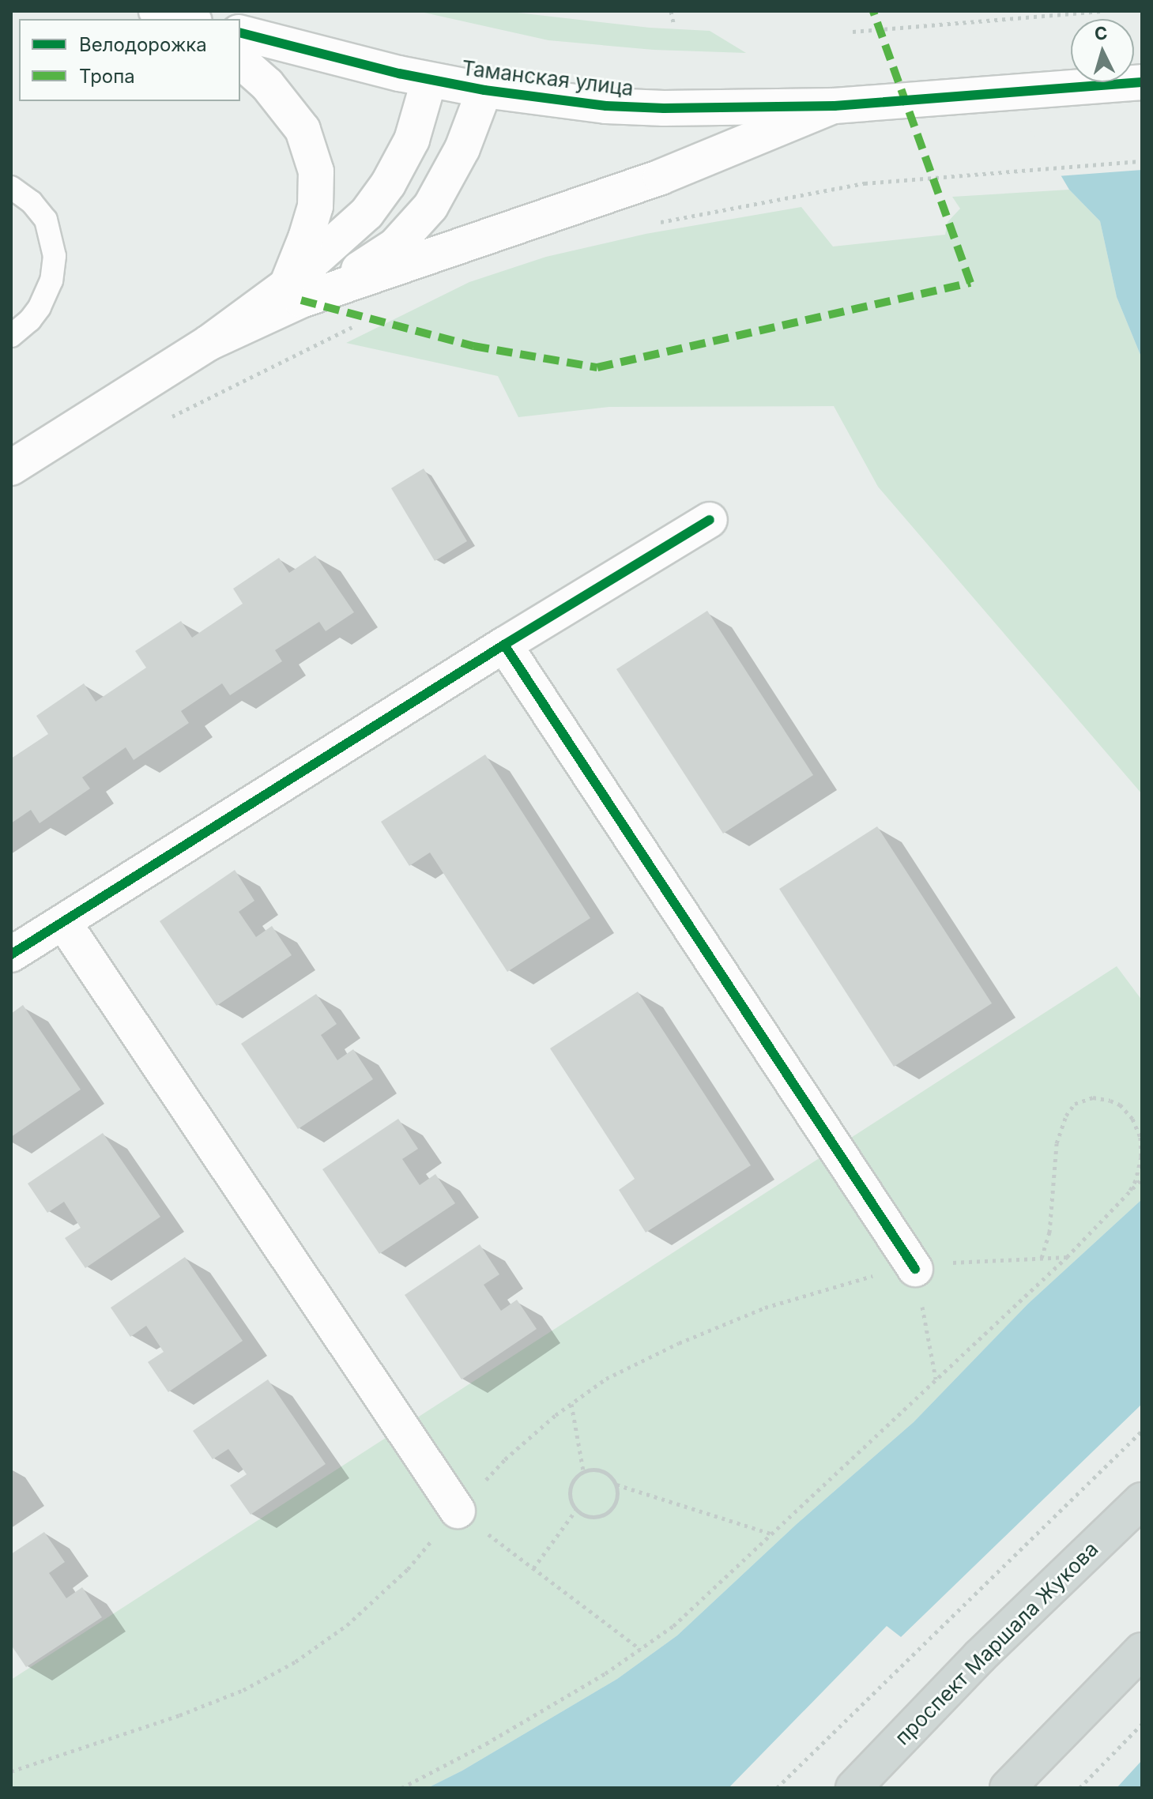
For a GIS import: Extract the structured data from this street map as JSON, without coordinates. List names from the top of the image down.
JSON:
{
  "streets": {
    "main road": ["проспект Маршала Жукова"],
    "street": ["Таманская улица"]
  },
  "legend": ["Велодорожка", "Тропа"],
  "north": "top"
}
